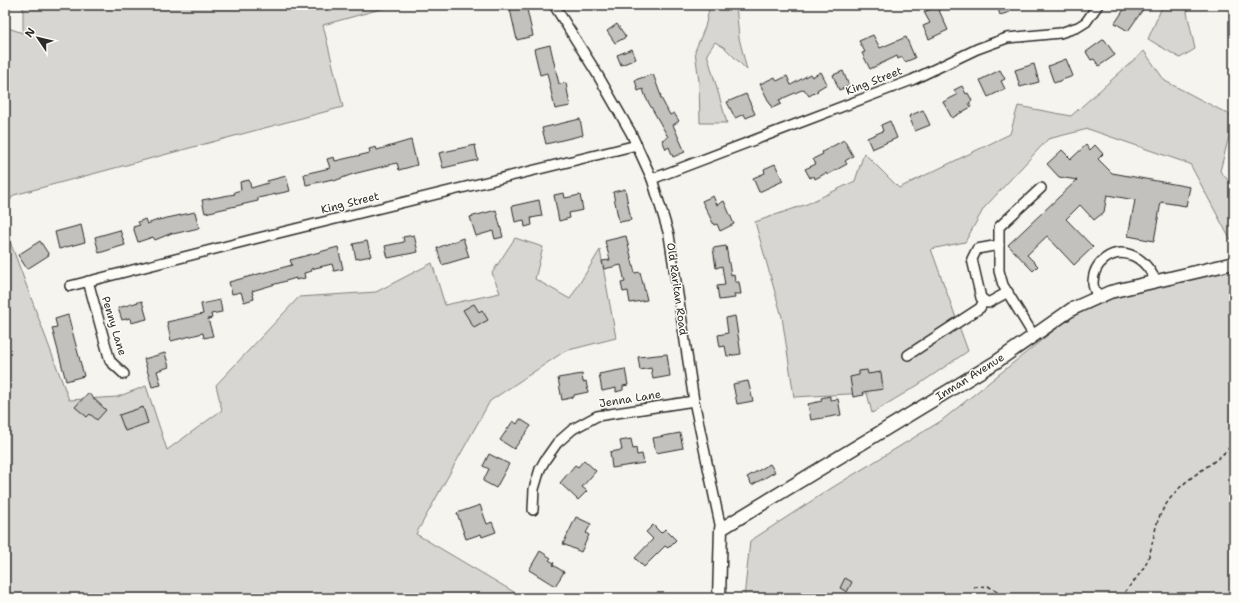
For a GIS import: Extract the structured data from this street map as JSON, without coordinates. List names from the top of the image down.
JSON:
{
  "streets": {
    "main road": ["Old Raritan Road", "Inman Avenue"],
    "street": ["King Street", "Penny Lane", "Jenna Lane"]
  },
  "crossings": [
    ["King Street", "Old Raritan Road"],
    ["King Street", "Penny Lane"],
    ["Old Raritan Road", "Inman Avenue"],
    ["Old Raritan Road", "Jenna Lane"]
  ],
  "north": "top left"
}
